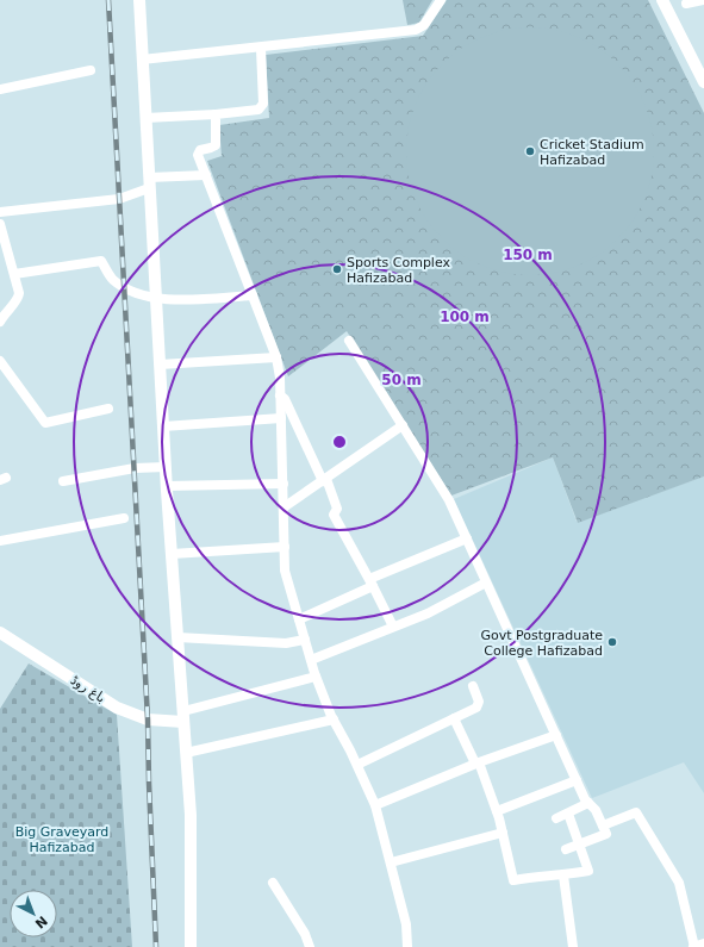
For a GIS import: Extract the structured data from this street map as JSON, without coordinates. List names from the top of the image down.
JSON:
{
  "streets": {
    "street": ["باغ روڈ"]
  },
  "parks": ["Big Graveyard Hafizabad"],
  "places": ["Cricket Stadium Hafizabad", "Sports Complex Hafizabad", "Govt Postgraduate College Hafizabad"],
  "north": "bottom right",
  "rings": ["150 m", "100 m", "50 m"]
}
